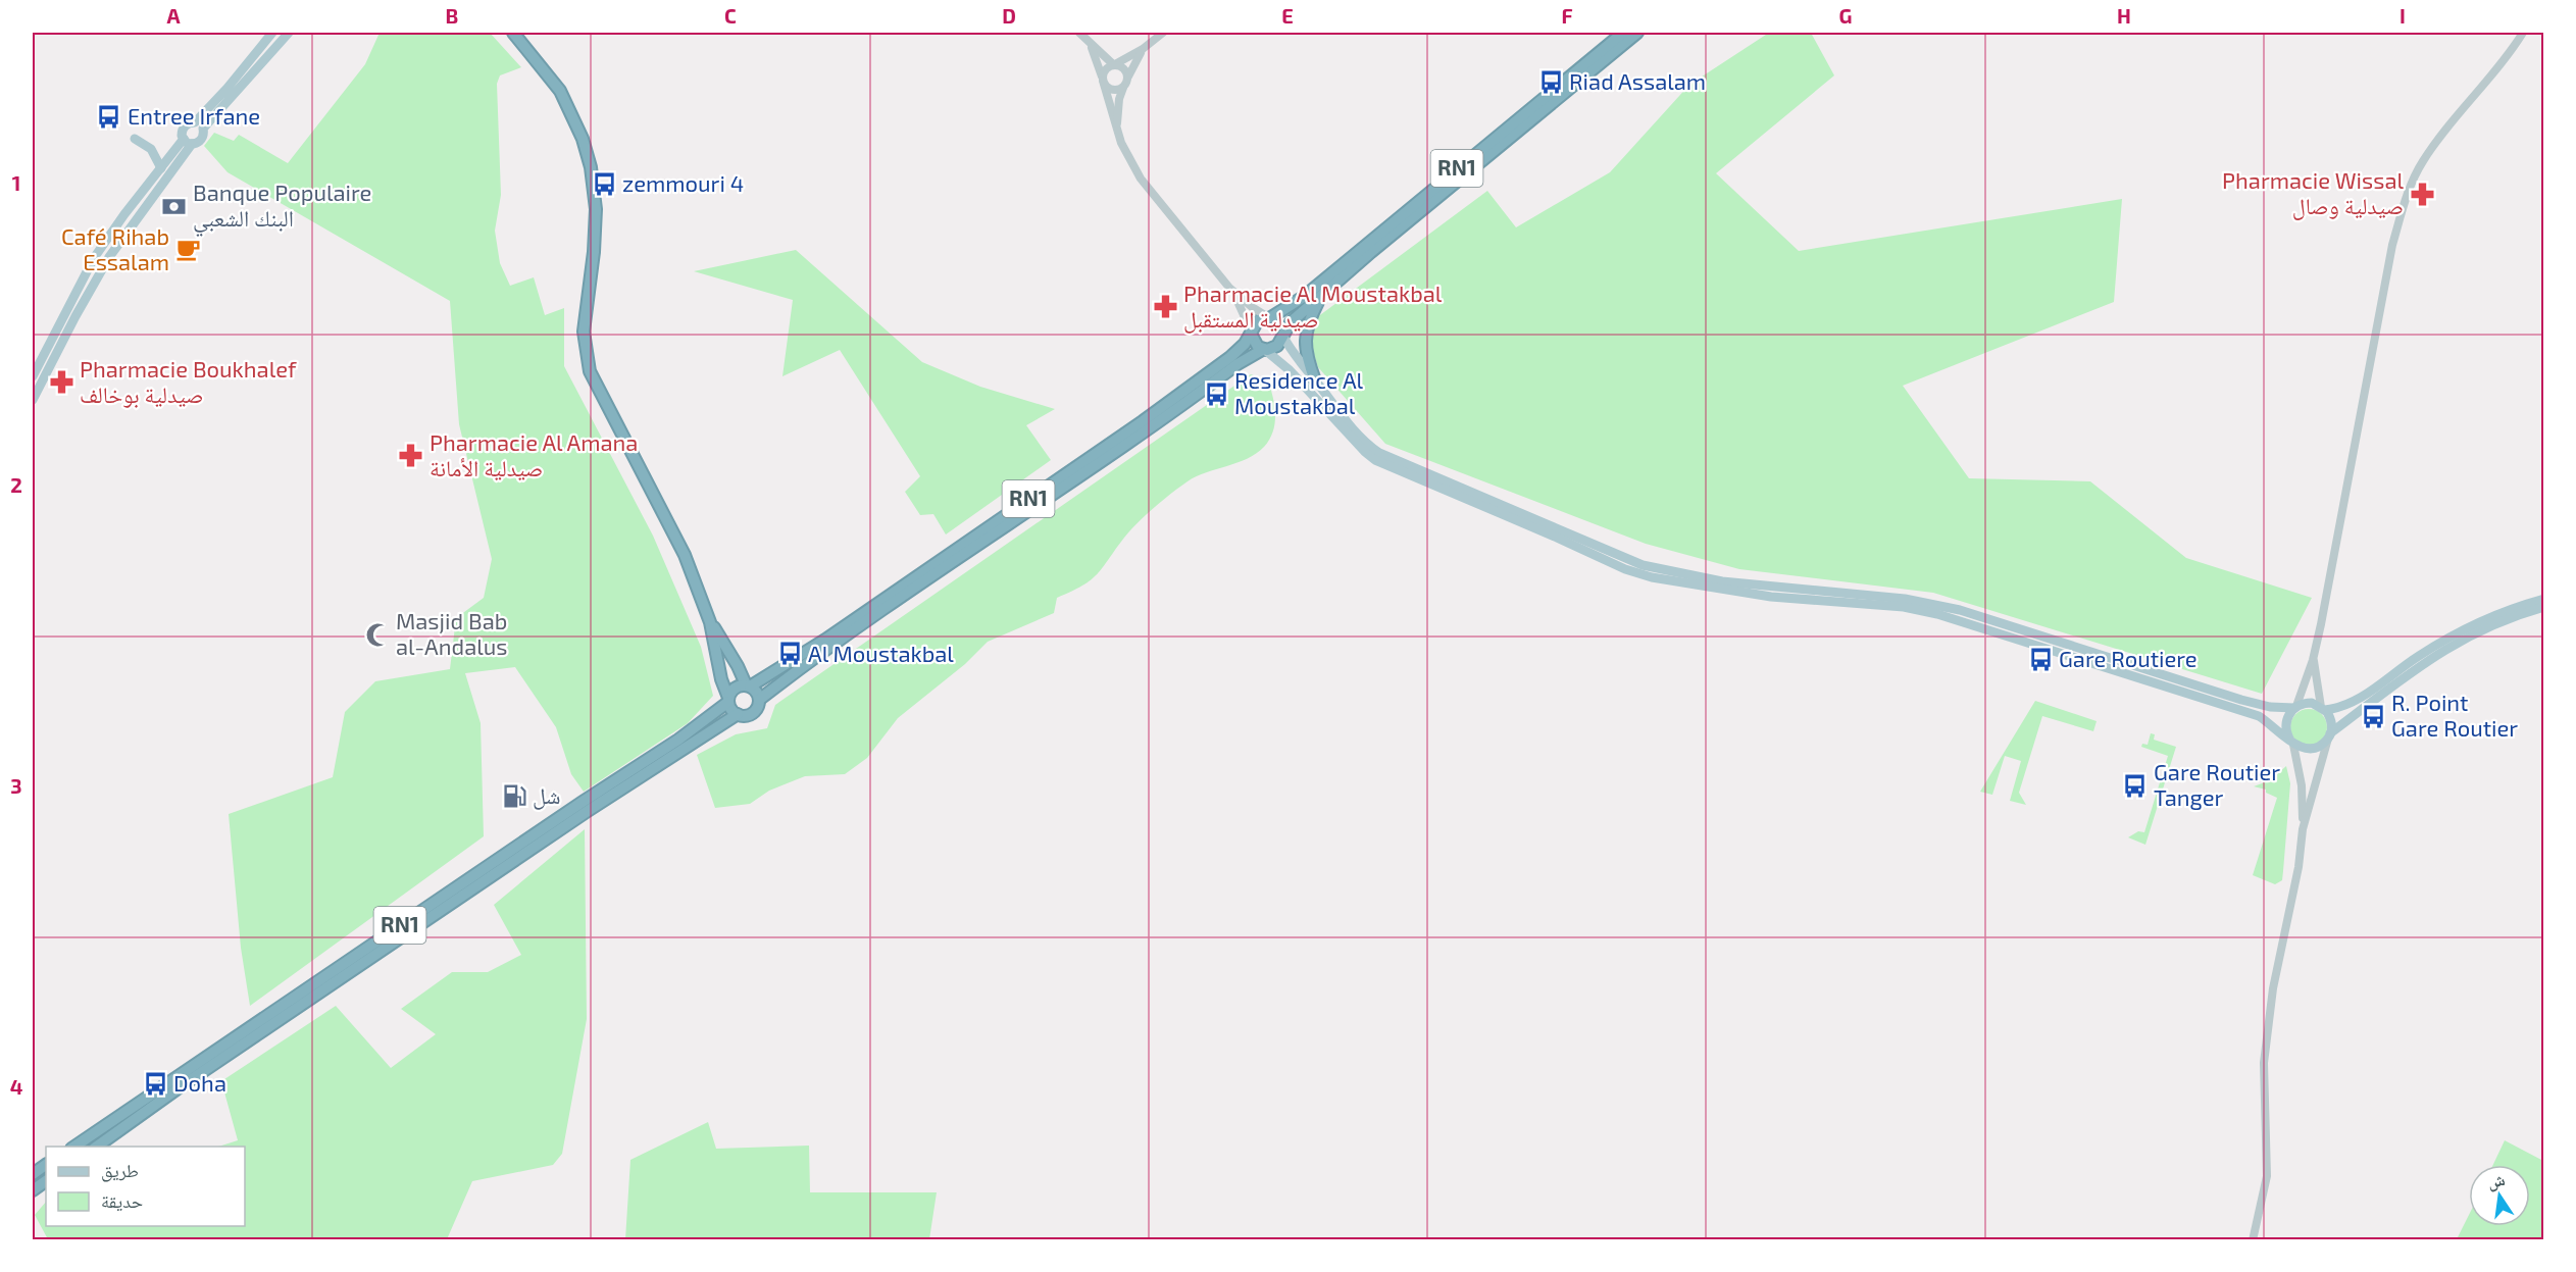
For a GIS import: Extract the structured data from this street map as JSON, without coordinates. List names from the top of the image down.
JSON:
{
  "streets": {
    "highway": ["RN1"]
  },
  "places": {
    "bus stop": [
      "Riad Assalam",
      "Entree Irfane",
      "zemmouri 4",
      "Residence Al Moustakbal",
      "Al Moustakbal",
      "Gare Routiere",
      "R. Point Gare Routier",
      "Gare Routier Tanger",
      "Doha"
    ],
    "pharmacy": [
      "Pharmacie Wissal صيدلية وصال",
      "Pharmacie Al Moustakbal صيدلية المستقبل",
      "Pharmacie Boukhalef صيدلية بوخالف",
      "Pharmacie Al Amana صيدلية الأمانة"
    ],
    "bank": ["Banque Populaire البنك الشعبي"],
    "cafe": ["Café Rihab Essalam"],
    "mosque": ["Masjid Bab al-Andalus"],
    "fuel station": ["شل"]
  },
  "legend": ["طريق", "حديقة"],
  "north": "top",
  "grid": {
    "columns": [
      "A",
      "B",
      "C",
      "D",
      "E",
      "F",
      "G",
      "H",
      "I"
    ],
    "rows": [
      "1",
      "2",
      "3",
      "4"
    ]
  }
}
